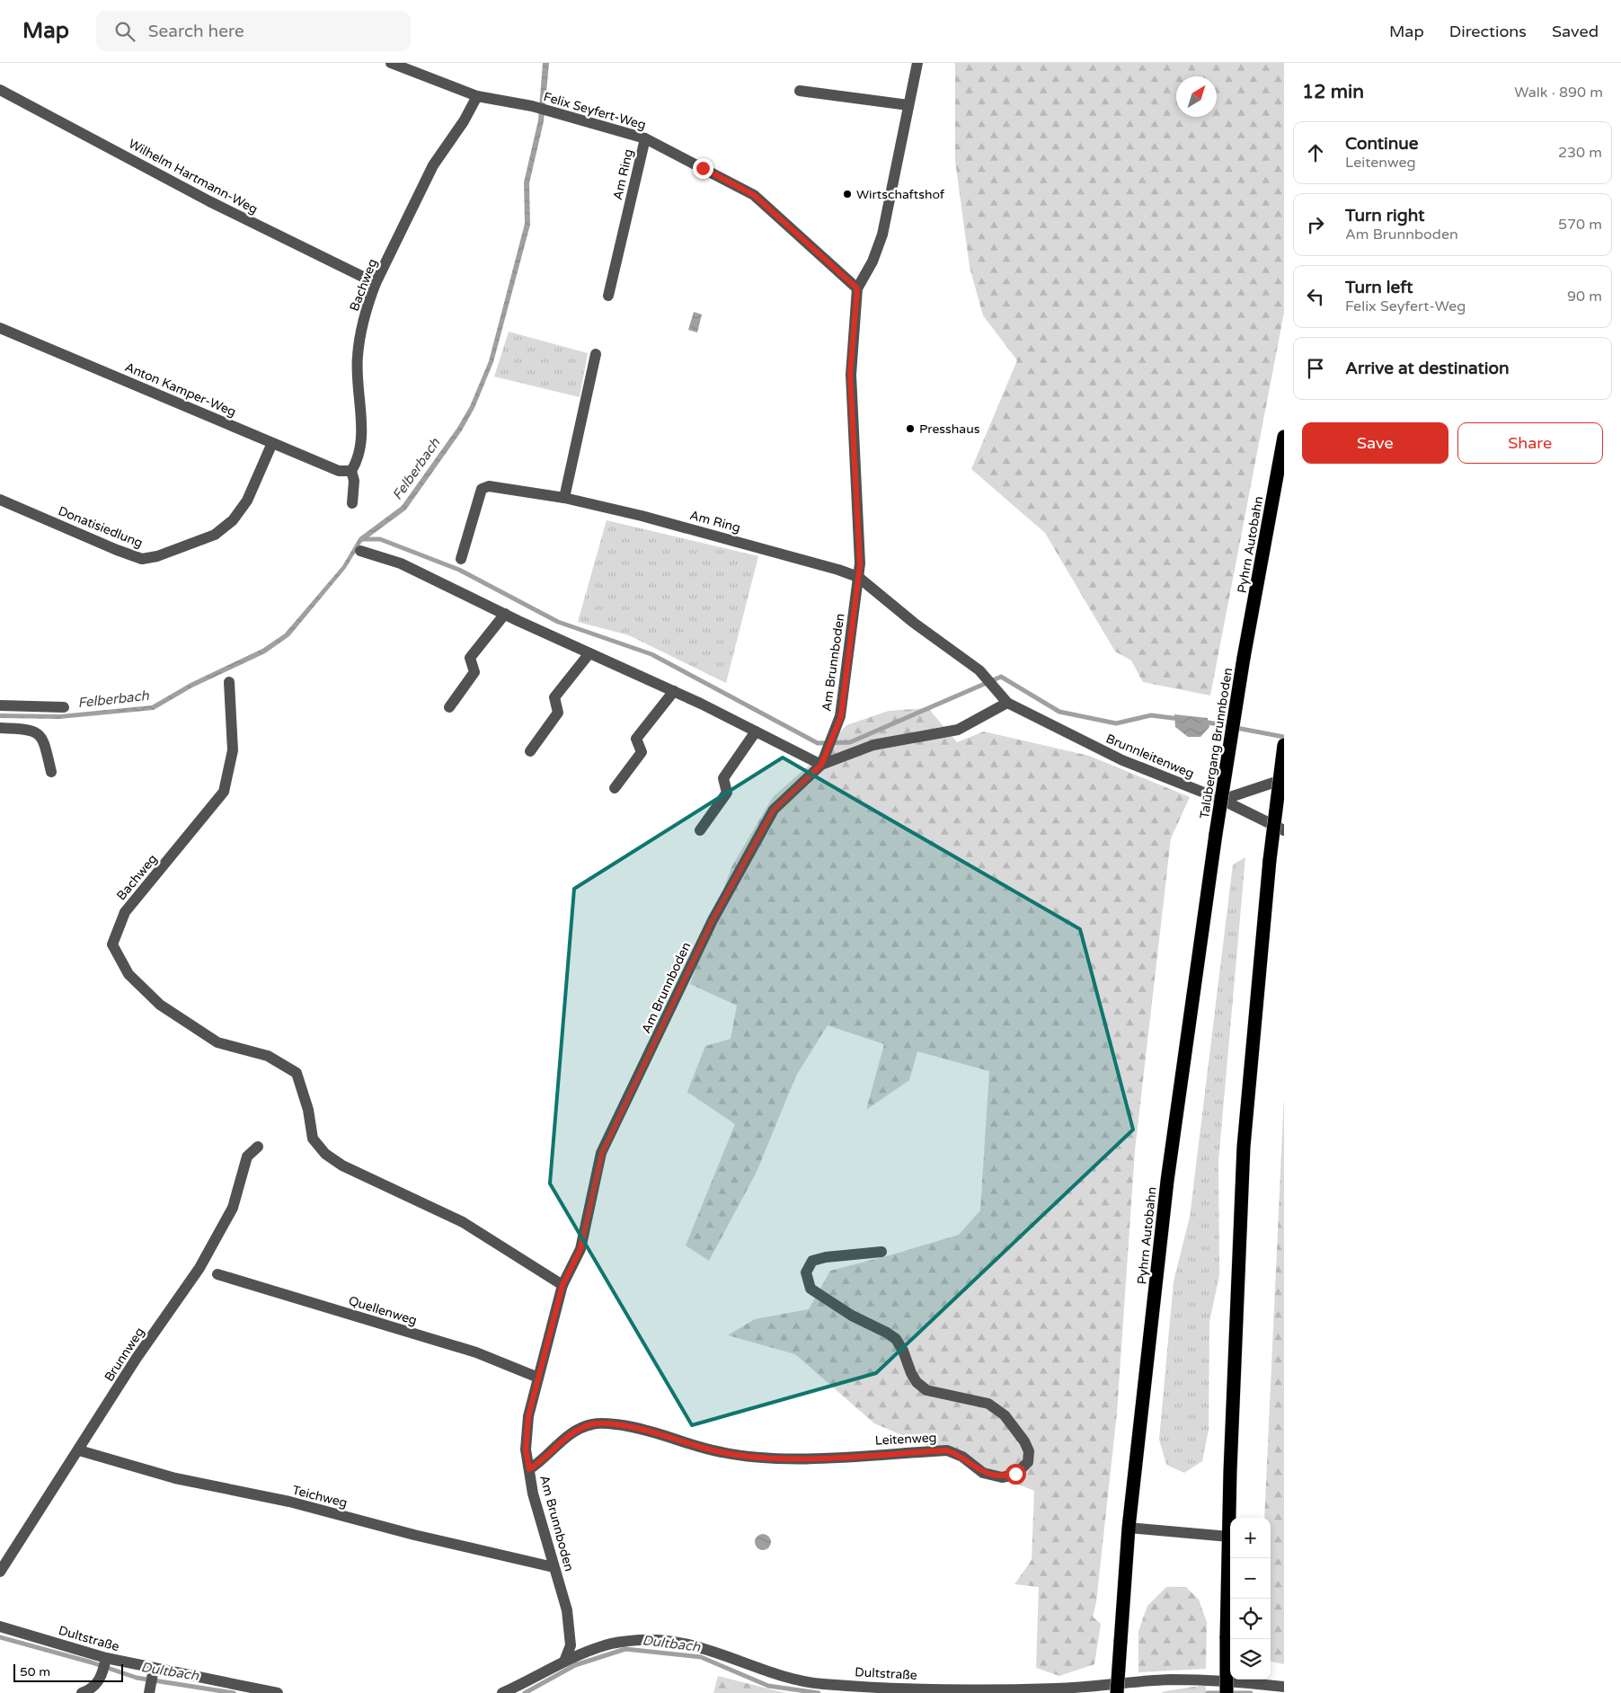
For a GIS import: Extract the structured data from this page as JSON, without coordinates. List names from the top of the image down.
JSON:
{
  "streets": {
    "highway": ["Pyhrn Autobahn", "Talübergang Brunnboden"],
    "street": [
      "Felix Seyfert-Weg",
      "Am Ring",
      "Wilhelm Hartmann-Weg",
      "Bachweg",
      "Anton Kamper-Weg",
      "Donatisiedlung",
      "Am Brunnboden",
      "Brunnleitenweg",
      "Quellenweg",
      "Brunnweg",
      "Leitenweg",
      "Teichweg",
      "Dultstraße"
    ]
  },
  "crossings": [
    ["Felix Seyfert-Weg", "Am Ring"],
    ["Felix Seyfert-Weg", "Bachweg"],
    ["Felix Seyfert-Weg", "Am Brunnboden"],
    ["Am Ring", "Am Brunnboden"],
    ["Am Ring", "Brunnleitenweg"],
    ["Wilhelm Hartmann-Weg", "Bachweg"],
    ["Bachweg", "Anton Kamper-Weg"],
    ["Bachweg", "Am Brunnboden"],
    ["Anton Kamper-Weg", "Donatisiedlung"],
    ["Pyhrn Autobahn", "Talübergang Brunnboden"],
    ["Am Brunnboden", "Brunnleitenweg"],
    ["Am Brunnboden", "Quellenweg"],
    ["Am Brunnboden", "Leitenweg"],
    ["Am Brunnboden", "Teichweg"],
    ["Am Brunnboden", "Dultstraße"],
    ["Brunnweg", "Teichweg"]
  ],
  "water": ["Felberbach", "Dultbach"],
  "places": ["Wirtschaftshof", "Presshaus"],
  "scale_bar": "50 m",
  "north": "top right",
  "page": {
    "header": "Map",
    "search": "Search here",
    "nav": ["Map", "Directions", "Saved"],
    "heading": ["12 min", "Walk · 890 m"],
    "list": [
      ["Continue", "Leitenweg", "230 m"],
      ["Turn right", "Am Brunnboden", "570 m"],
      ["Turn left", "Felix Seyfert-Weg", "90 m"],
      "Arrive at destination"
    ],
    "buttons": ["Save", "Share"],
    "map_buttons": ["+", "−"],
    "scale": "50 m"
  }
}
